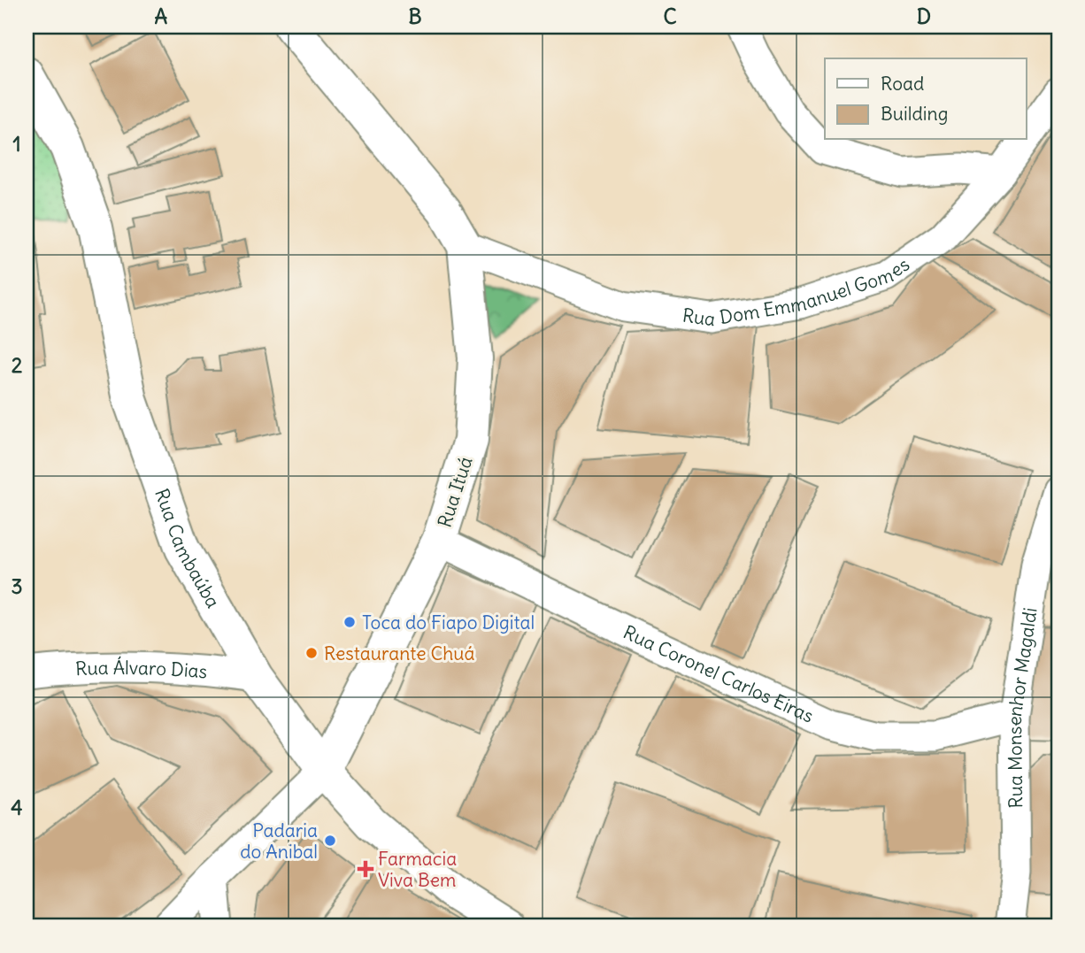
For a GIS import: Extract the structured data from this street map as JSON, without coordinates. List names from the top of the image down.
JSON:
{
  "streets": {
    "street": [
      "Rua Dom Emmanuel Gomes",
      "Rua Ituá",
      "Rua Cambaúba",
      "Rua Álvaro Dias",
      "Rua Coronel Carlos Eiras",
      "Rua Monsenhor Magaldi"
    ]
  },
  "crossings": [
    ["Rua Dom Emmanuel Gomes", "Rua Ituá"],
    ["Rua Ituá", "Rua Cambaúba"],
    ["Rua Ituá", "Rua Coronel Carlos Eiras"],
    ["Rua Cambaúba", "Rua Álvaro Dias"],
    ["Rua Coronel Carlos Eiras", "Rua Monsenhor Magaldi"]
  ],
  "places": {
    "other": ["Toca do Fiapo Digital", "Restaurante Chuá", "Padaria do Anibal"],
    "health": ["Farmacia Viva Bem"]
  },
  "legend": ["Road", "Building"],
  "grid": {
    "columns": [
      "A",
      "B",
      "C",
      "D"
    ],
    "rows": [
      "1",
      "2",
      "3",
      "4"
    ]
  }
}
